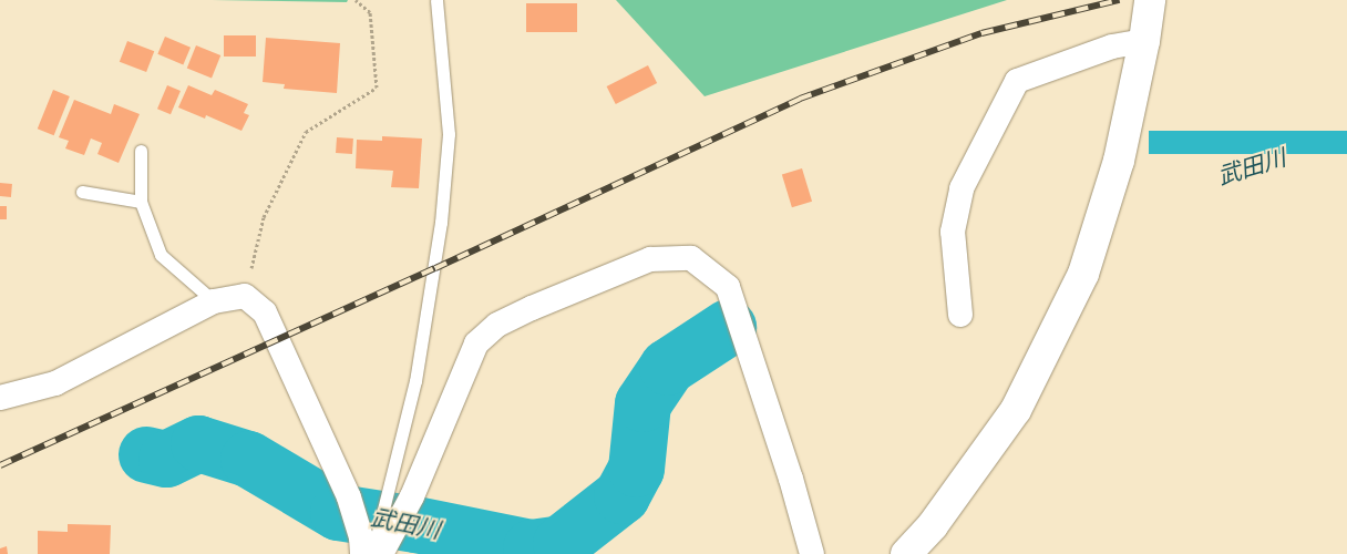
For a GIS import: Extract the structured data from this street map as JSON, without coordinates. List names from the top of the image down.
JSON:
{
  "water": ["武田川"]
}
